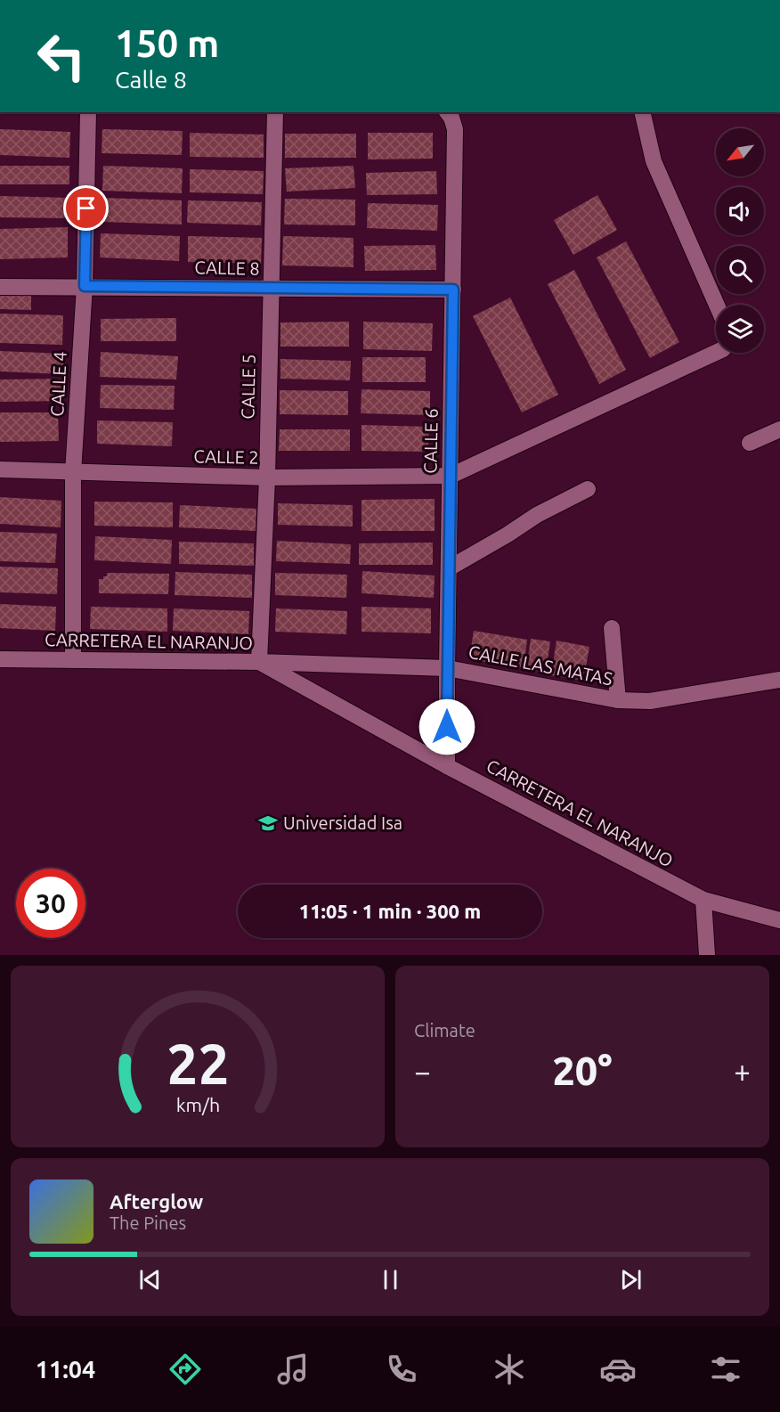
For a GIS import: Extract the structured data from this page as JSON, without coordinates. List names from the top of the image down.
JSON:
{
  "streets": {
    "street": [
      "CALLE 8",
      "CALLE 4",
      "CALLE 5",
      "CALLE 6",
      "CALLE 2",
      "CARRETERA EL NARANJO",
      "CALLE LAS MATAS"
    ]
  },
  "crossings": [
    ["CALLE 8", "CALLE 4"],
    ["CALLE 8", "CALLE 5"],
    ["CALLE 8", "CALLE 6"],
    ["CALLE 4", "CALLE 2"],
    ["CALLE 4", "CARRETERA EL NARANJO"],
    ["CALLE 5", "CALLE 2"],
    ["CALLE 5", "CARRETERA EL NARANJO"],
    ["CALLE 5", "CALLE LAS MATAS"],
    ["CALLE 6", "CALLE 2"],
    ["CALLE 6", "CARRETERA EL NARANJO"],
    ["CALLE 6", "CALLE LAS MATAS"],
    ["CARRETERA EL NARANJO", "CALLE LAS MATAS"]
  ],
  "places": {
    "school or university": ["Universidad Isa"]
  },
  "north": "bottom left",
  "page": {
    "turn": ["150 m", "Calle 8"],
    "limit": "30",
    "trip": "11:05 · 1 min · 300 m",
    "tile": "Climate",
    "heat": ["−", "20°", "+"],
    "song": ["Afterglow", "The Pines"],
    "tabs": "11:04",
    "gauge": ["22", "km/h"]
  }
}
